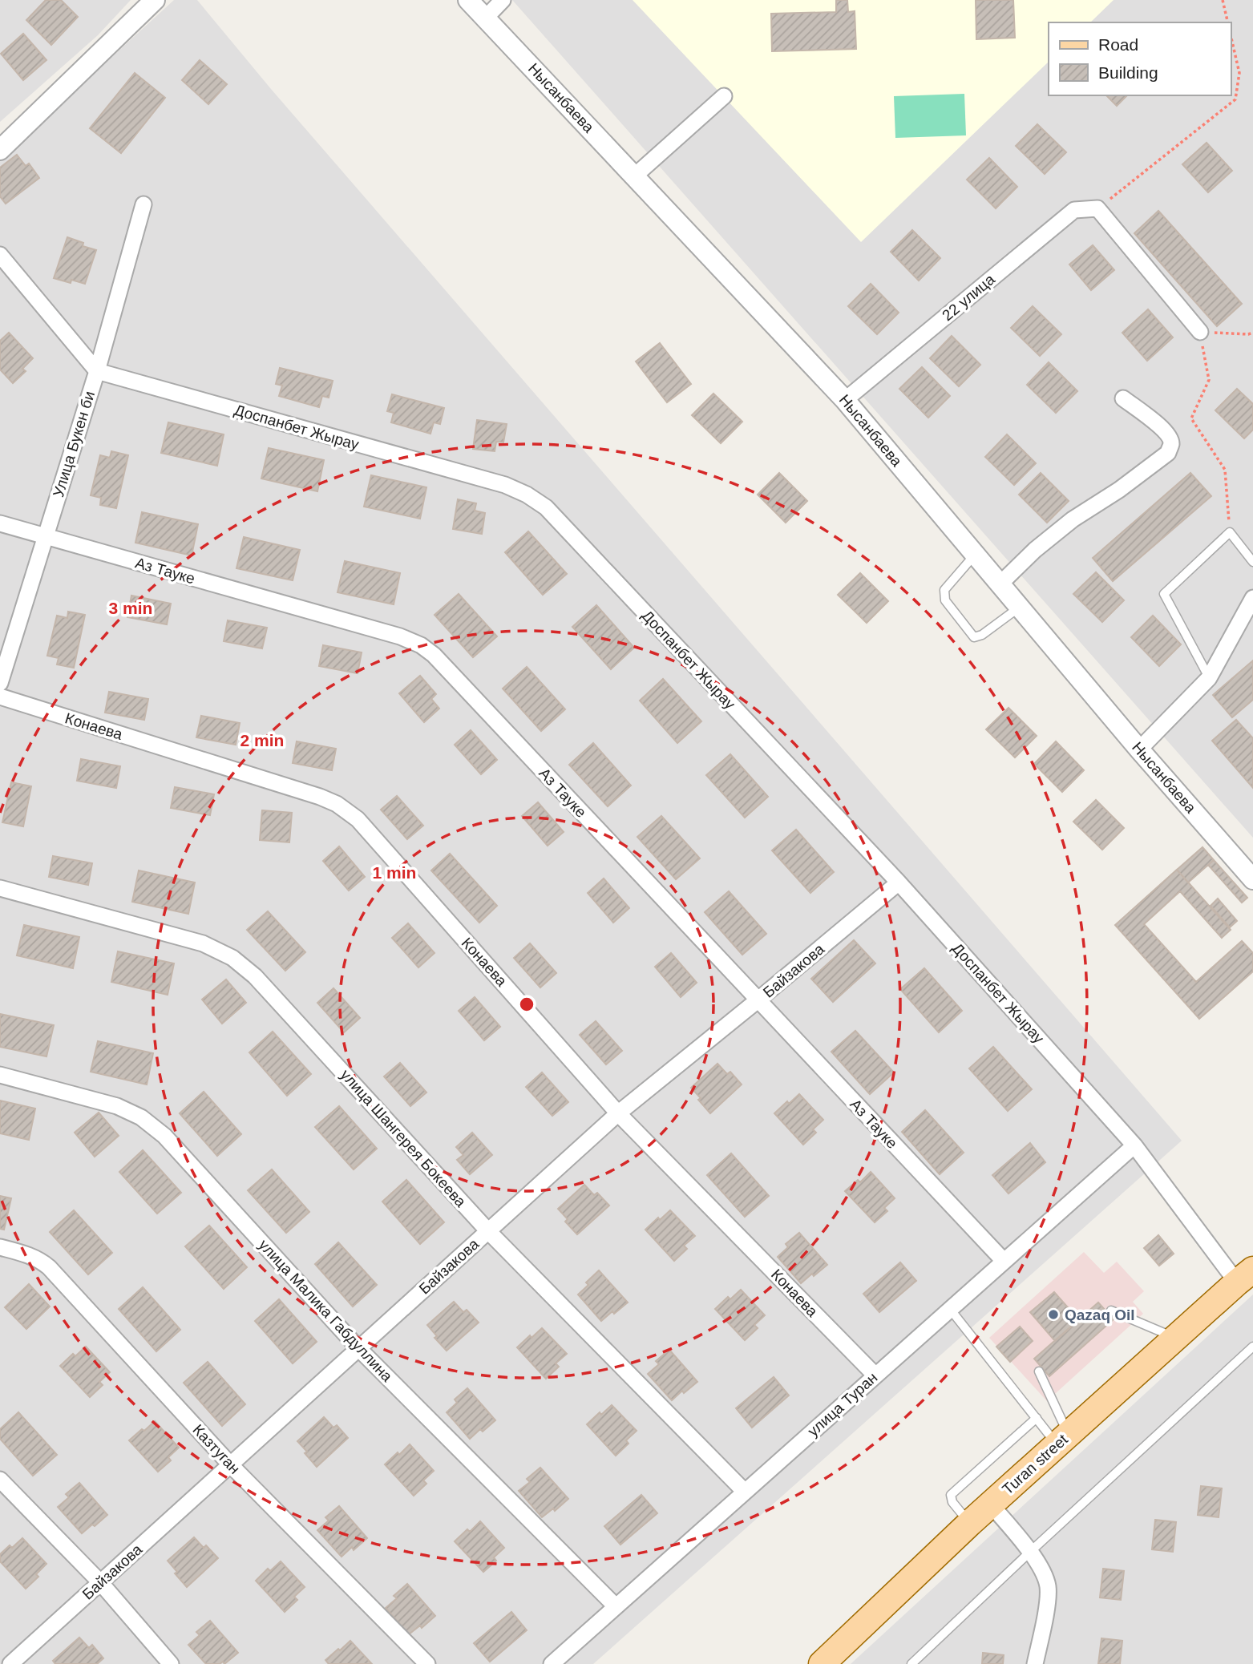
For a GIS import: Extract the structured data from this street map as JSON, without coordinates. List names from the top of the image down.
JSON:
{
  "streets": {
    "main road": ["Turan street"],
    "street": [
      "Нысанбаева",
      "22 улица",
      "Доспанбет Жырау",
      "Улица Букен би",
      "Аз Тауке",
      "Конаева",
      "Байзакова",
      "улица Шангерея Бокеева",
      "улица Малика Габдуллина",
      "улица Туран",
      "Казтуган"
    ]
  },
  "crossings": [
    ["Нысанбаева", "22 улица"],
    ["Доспанбет Жырау", "Улица Букен би"],
    ["Доспанбет Жырау", "Байзакова"],
    ["Доспанбет Жырау", "улица Туран"],
    ["Доспанбет Жырау", "Turan street"],
    ["Улица Букен би", "Аз Тауке"],
    ["Аз Тауке", "Байзакова"],
    ["Аз Тауке", "улица Туран"],
    ["Конаева", "Байзакова"],
    ["Конаева", "улица Туран"],
    ["Байзакова", "улица Шангерея Бокеева"],
    ["Байзакова", "улица Малика Габдуллина"],
    ["Байзакова", "Казтуган"],
    ["улица Шангерея Бокеева", "улица Туран"],
    ["улица Малика Габдуллина", "улица Туран"]
  ],
  "places": ["Qazaq Oil"],
  "legend": ["Road", "Building"],
  "rings": ["3 min", "2 min", "1 min"]
}
